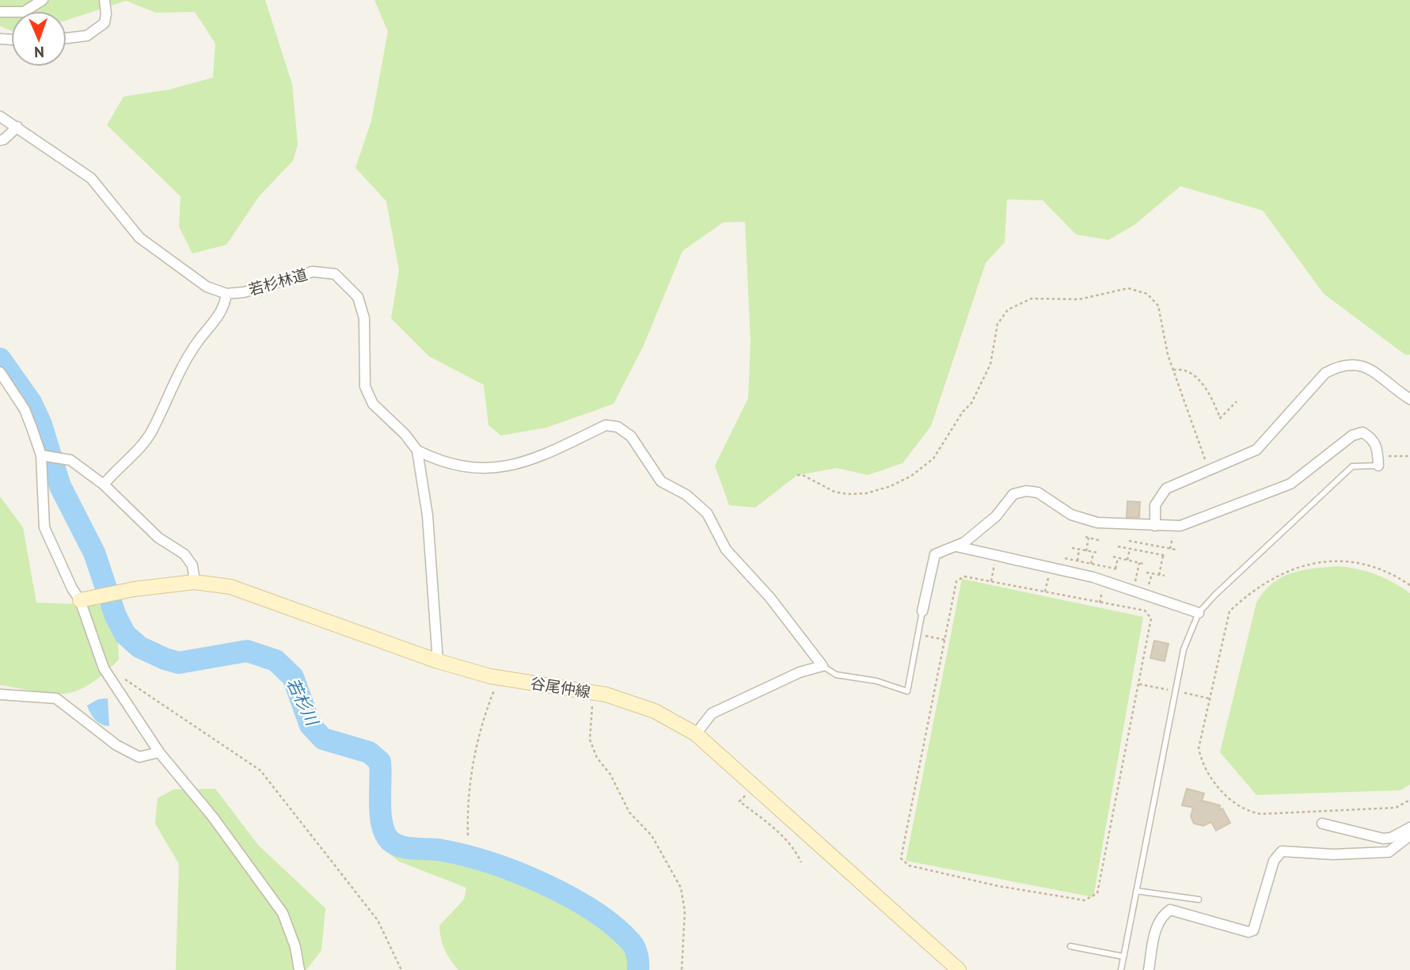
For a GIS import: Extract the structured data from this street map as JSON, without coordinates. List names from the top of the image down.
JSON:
{
  "streets": {
    "main road": ["谷尾仲線"],
    "street": ["若杉林道"]
  },
  "water": ["若杉川"],
  "north": "bottom"
}
